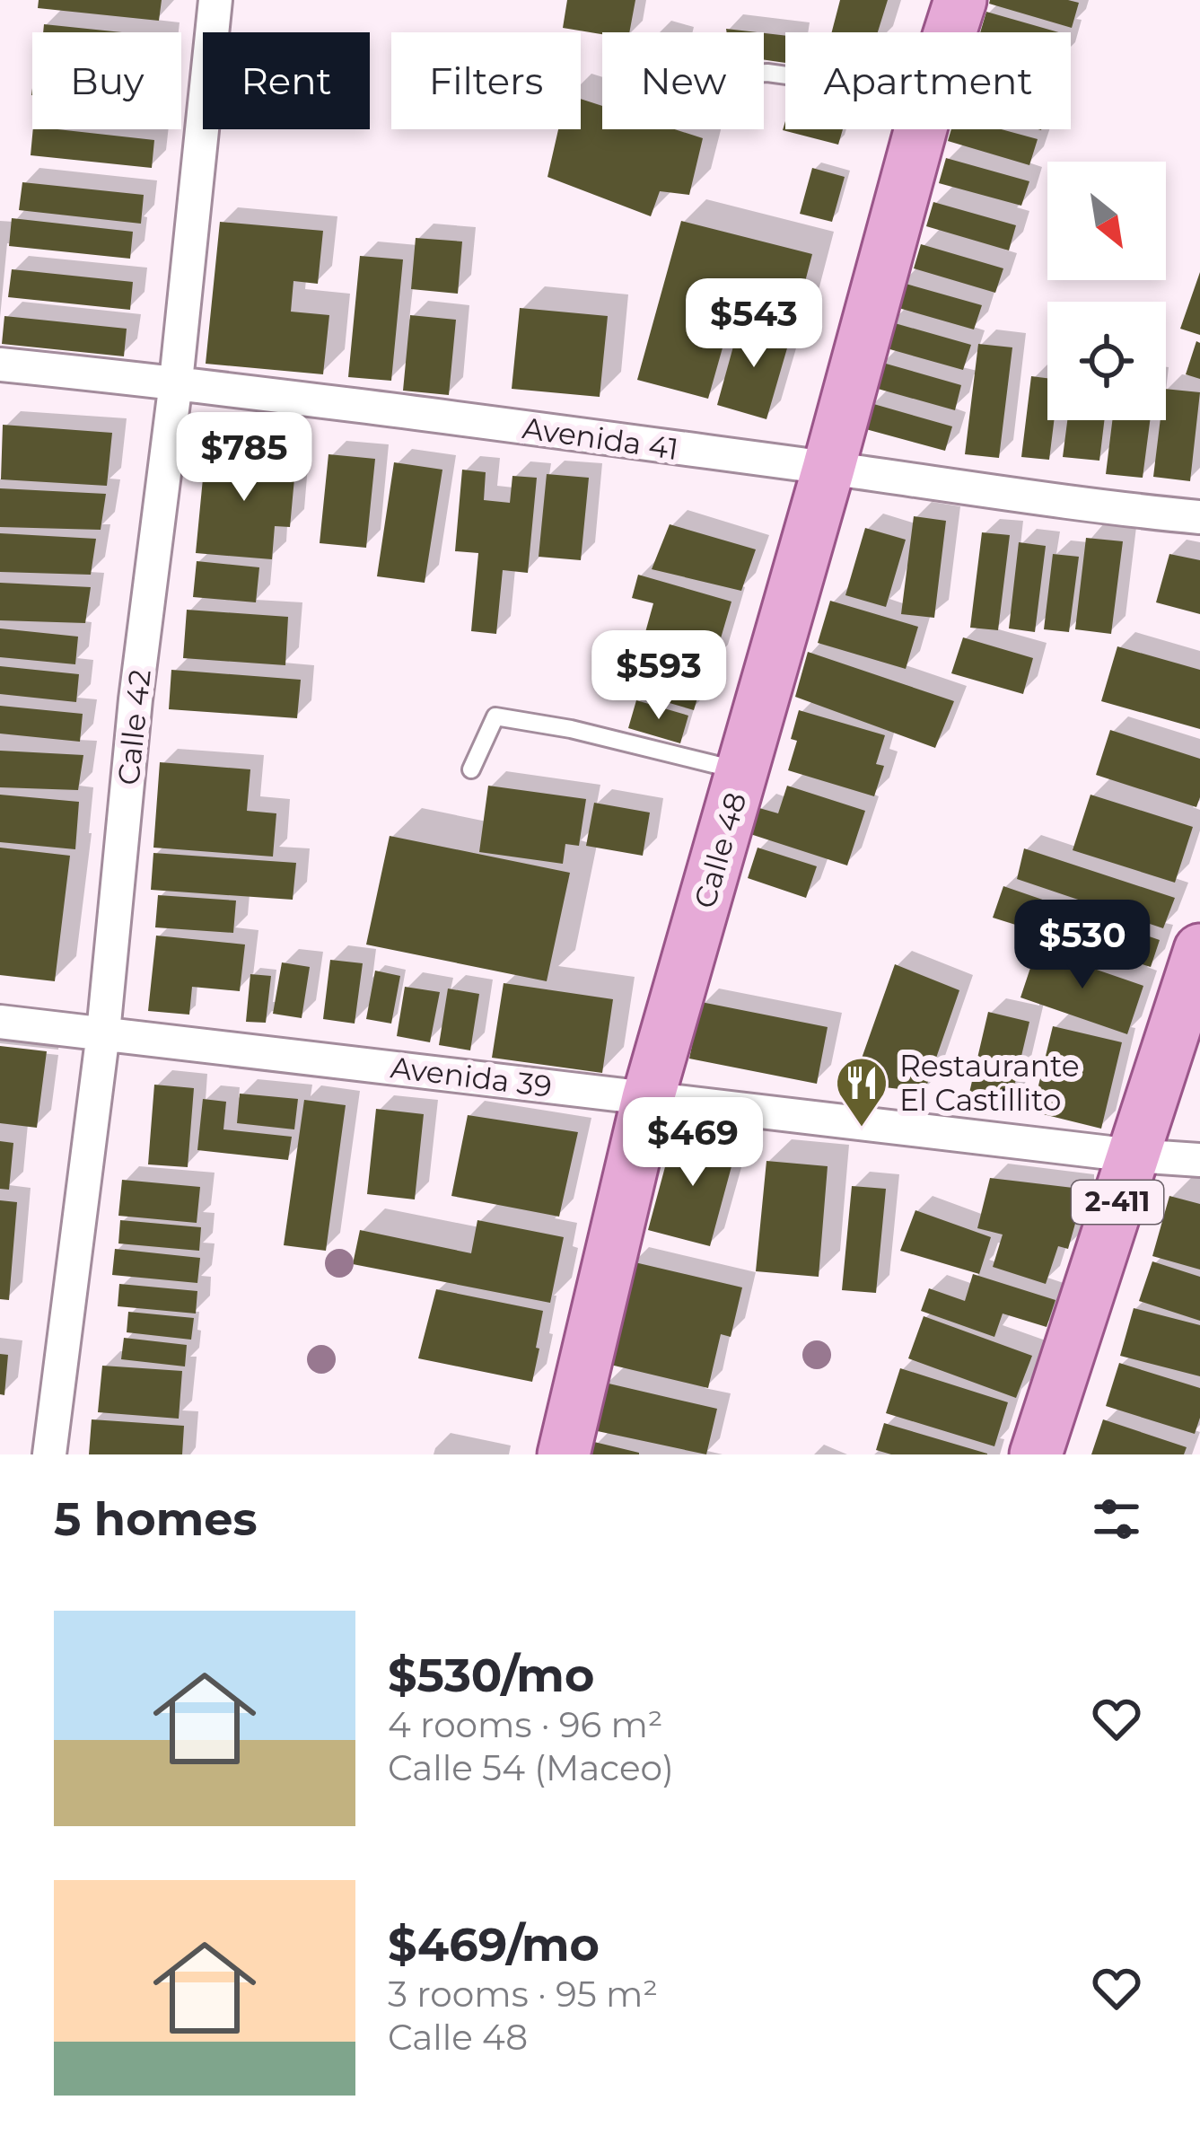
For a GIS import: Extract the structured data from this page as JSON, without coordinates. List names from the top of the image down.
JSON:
{
  "streets": {
    "main road": ["Calle 48", "2-411"],
    "street": ["Avenida 41", "Calle 42", "Avenida 39"]
  },
  "crossings": [
    ["Avenida 41", "Calle 42"],
    ["Avenida 41", "Calle 48"],
    ["Calle 42", "Avenida 39"],
    ["Calle 48", "Avenida 39"],
    ["Avenida 39", "2-411"]
  ],
  "places": {
    "restaurant": ["Restaurante El Castillito"]
  },
  "north": "bottom right",
  "page": {
    "chip": [
      "Buy",
      "Rent",
      "Filters",
      "New",
      "Apartment"
    ],
    "price": [
      "$543",
      "$785",
      "$593",
      "$530",
      "$469"
    ],
    "heading": "5 homes",
    "list": [
      {
        "name": "$530/mo",
        "note": "4 rooms · 96 m² · Calle 54 (Maceo)"
      },
      {
        "name": "$469/mo",
        "note": "3 rooms · 95 m² · Calle 48"
      }
    ]
  }
}
